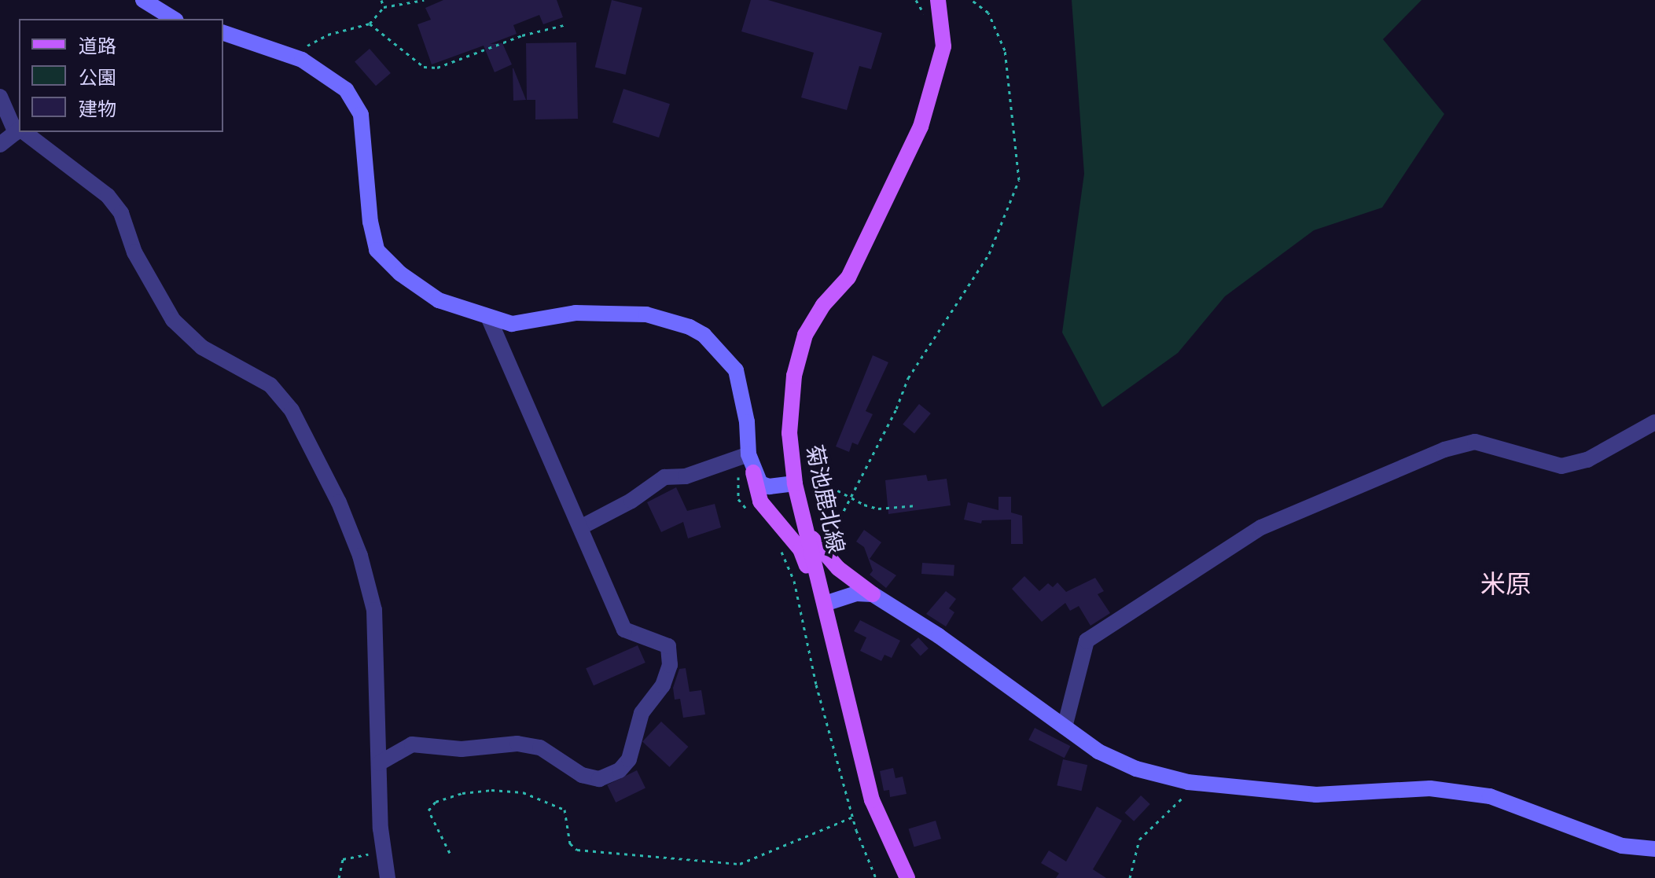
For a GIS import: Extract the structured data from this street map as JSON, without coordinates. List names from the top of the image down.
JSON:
{
  "streets": {
    "main road": ["菊池鹿北線"]
  },
  "districts": ["米原"],
  "legend": ["道路", "公園", "建物"]
}
